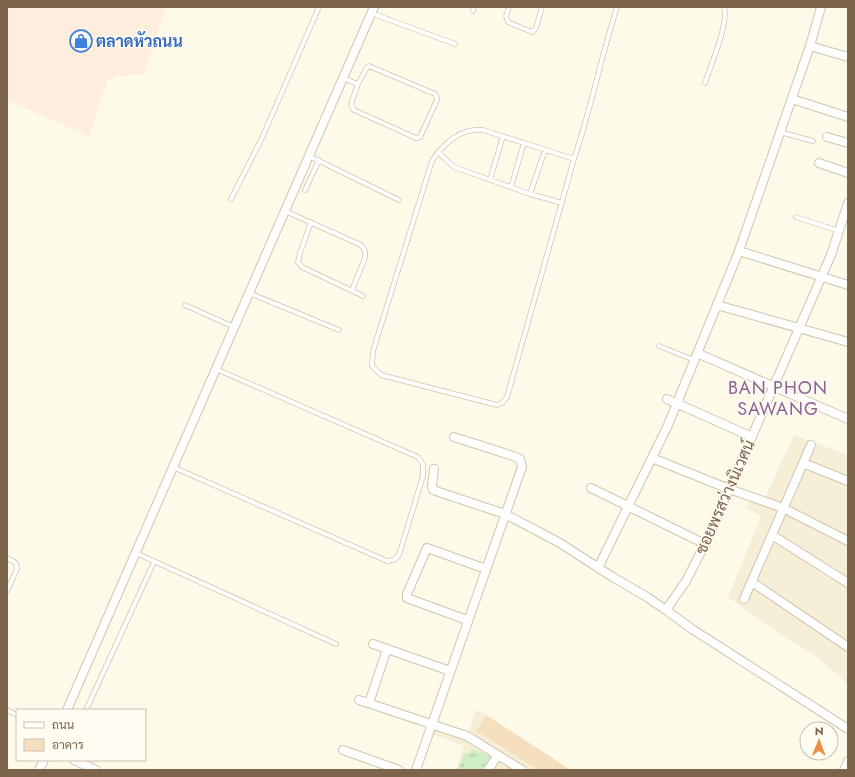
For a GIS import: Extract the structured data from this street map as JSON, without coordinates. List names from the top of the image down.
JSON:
{
  "streets": {
    "street": ["ซอยพรสว่างนิเวศน์"]
  },
  "districts": ["BAN PHON SAWANG"],
  "places": {
    "shop": ["ตลาดหัวถนน"]
  },
  "legend": ["ถนน", "อาคาร"],
  "north": "top"
}
